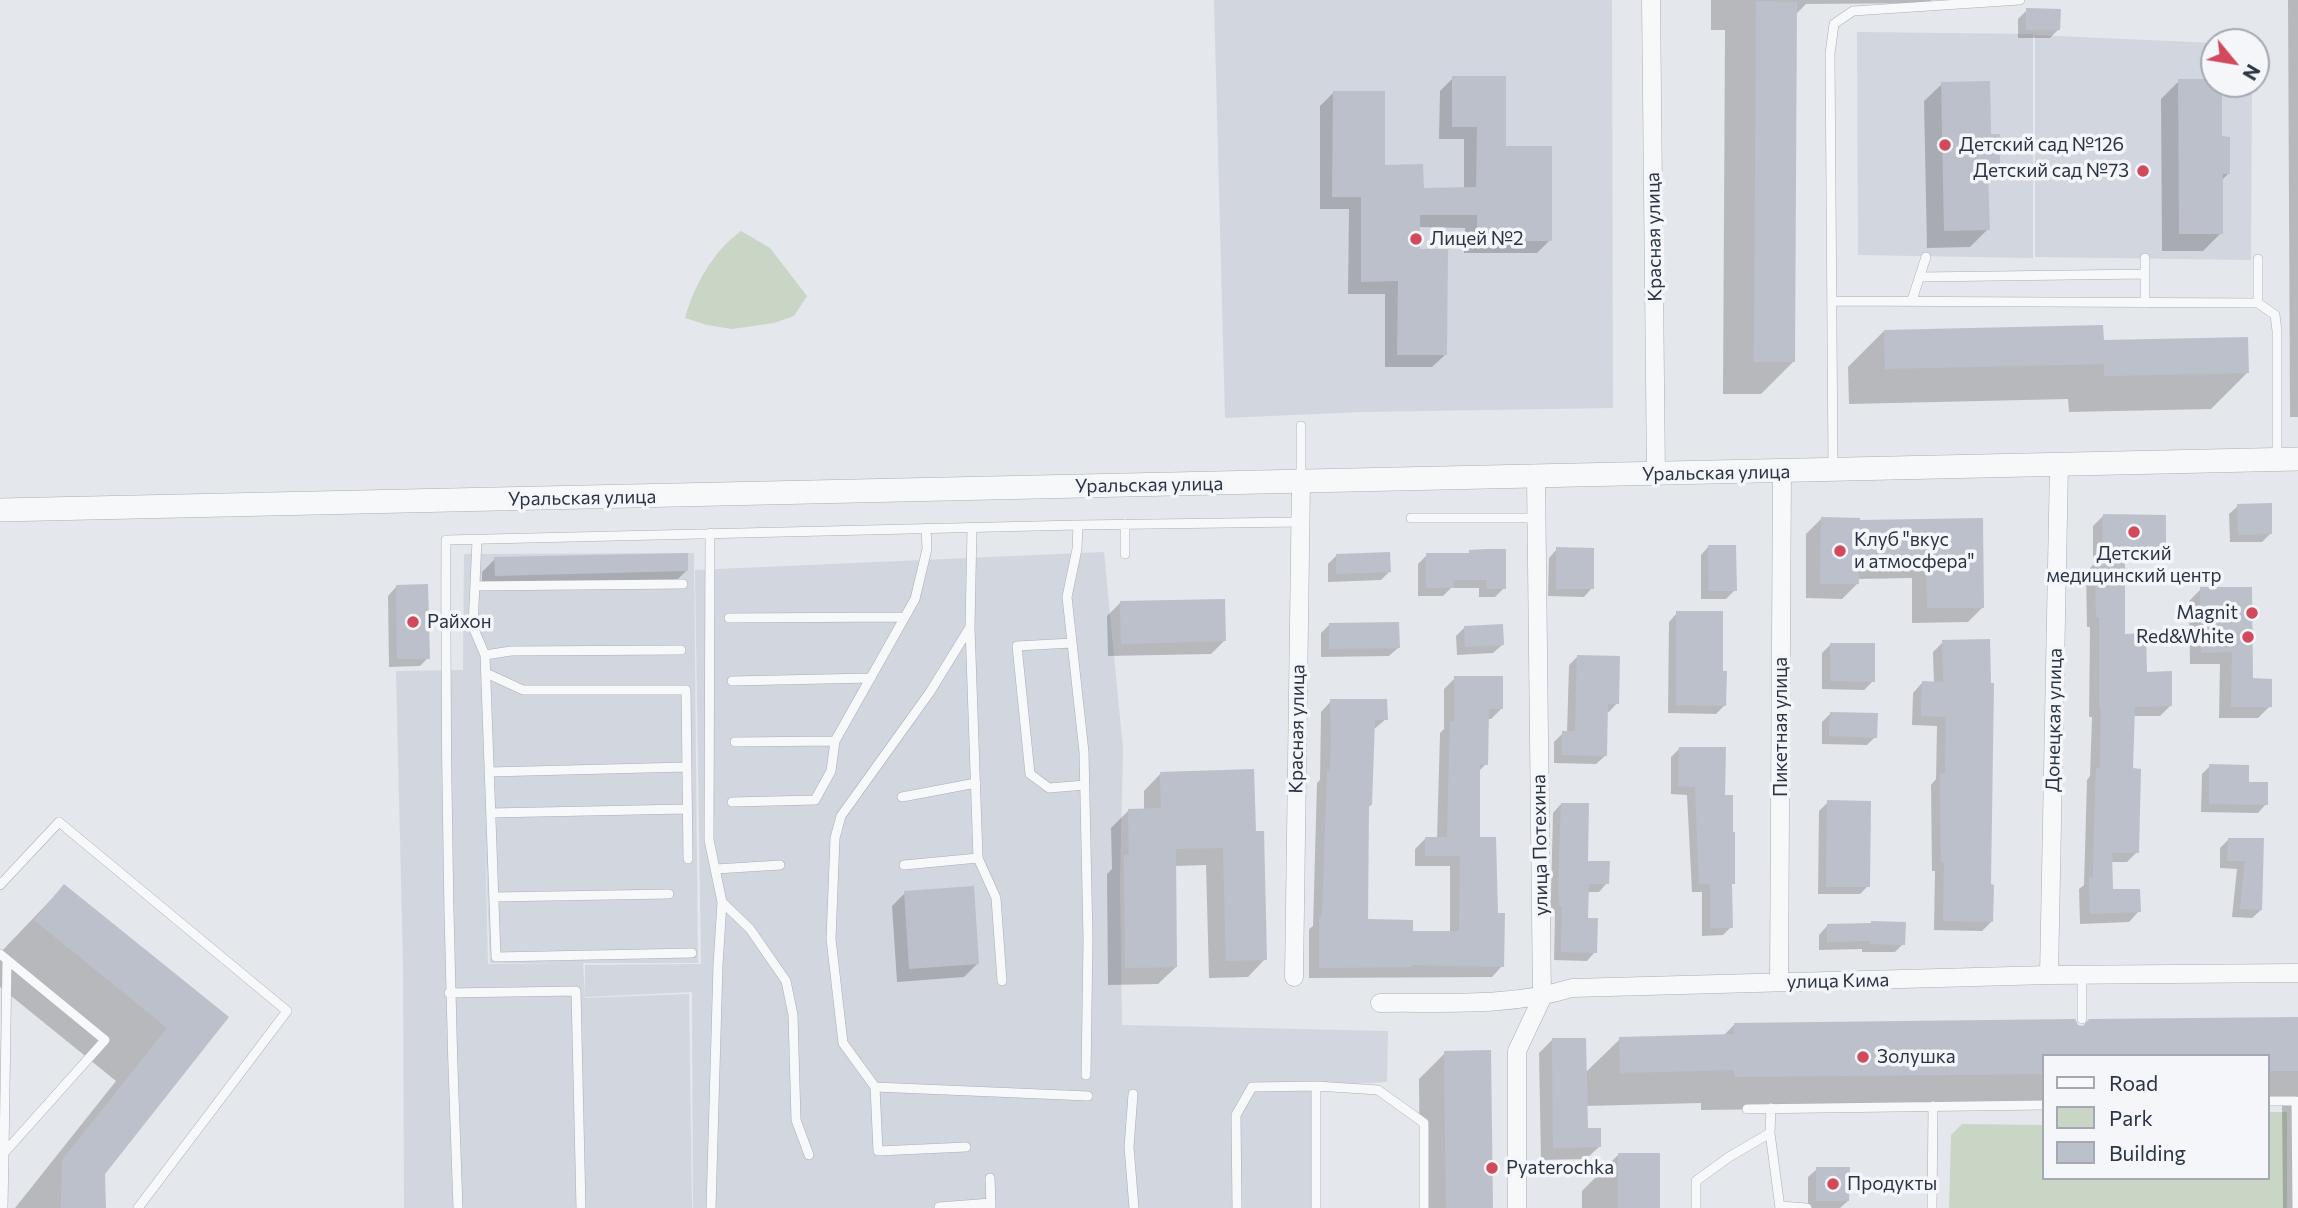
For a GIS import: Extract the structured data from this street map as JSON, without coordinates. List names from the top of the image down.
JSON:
{
  "streets": {
    "street": [
      "Красная улица",
      "Уральская улица",
      "Донецкая улица",
      "Пикетная улица",
      "улица Потехина",
      "улица Кима"
    ]
  },
  "crossings": [
    ["Красная улица", "Уральская улица"],
    ["Уральская улица", "Донецкая улица"],
    ["Уральская улица", "Пикетная улица"],
    ["Уральская улица", "улица Потехина"],
    ["Донецкая улица", "улица Кима"],
    ["Пикетная улица", "улица Кима"],
    ["улица Потехина", "улица Кима"]
  ],
  "places": [
    "Детский сад №126",
    "Детский сад №73",
    "Лицей №2",
    "Детский медицинский центр",
    "Клуб \"вкус и атмосфера\"",
    "Magnit",
    "Райхон",
    "Red&White",
    "Золушка",
    "Pyaterochka",
    "Продукты"
  ],
  "legend": ["Road", "Park", "Building"],
  "north": "bottom right"
}
